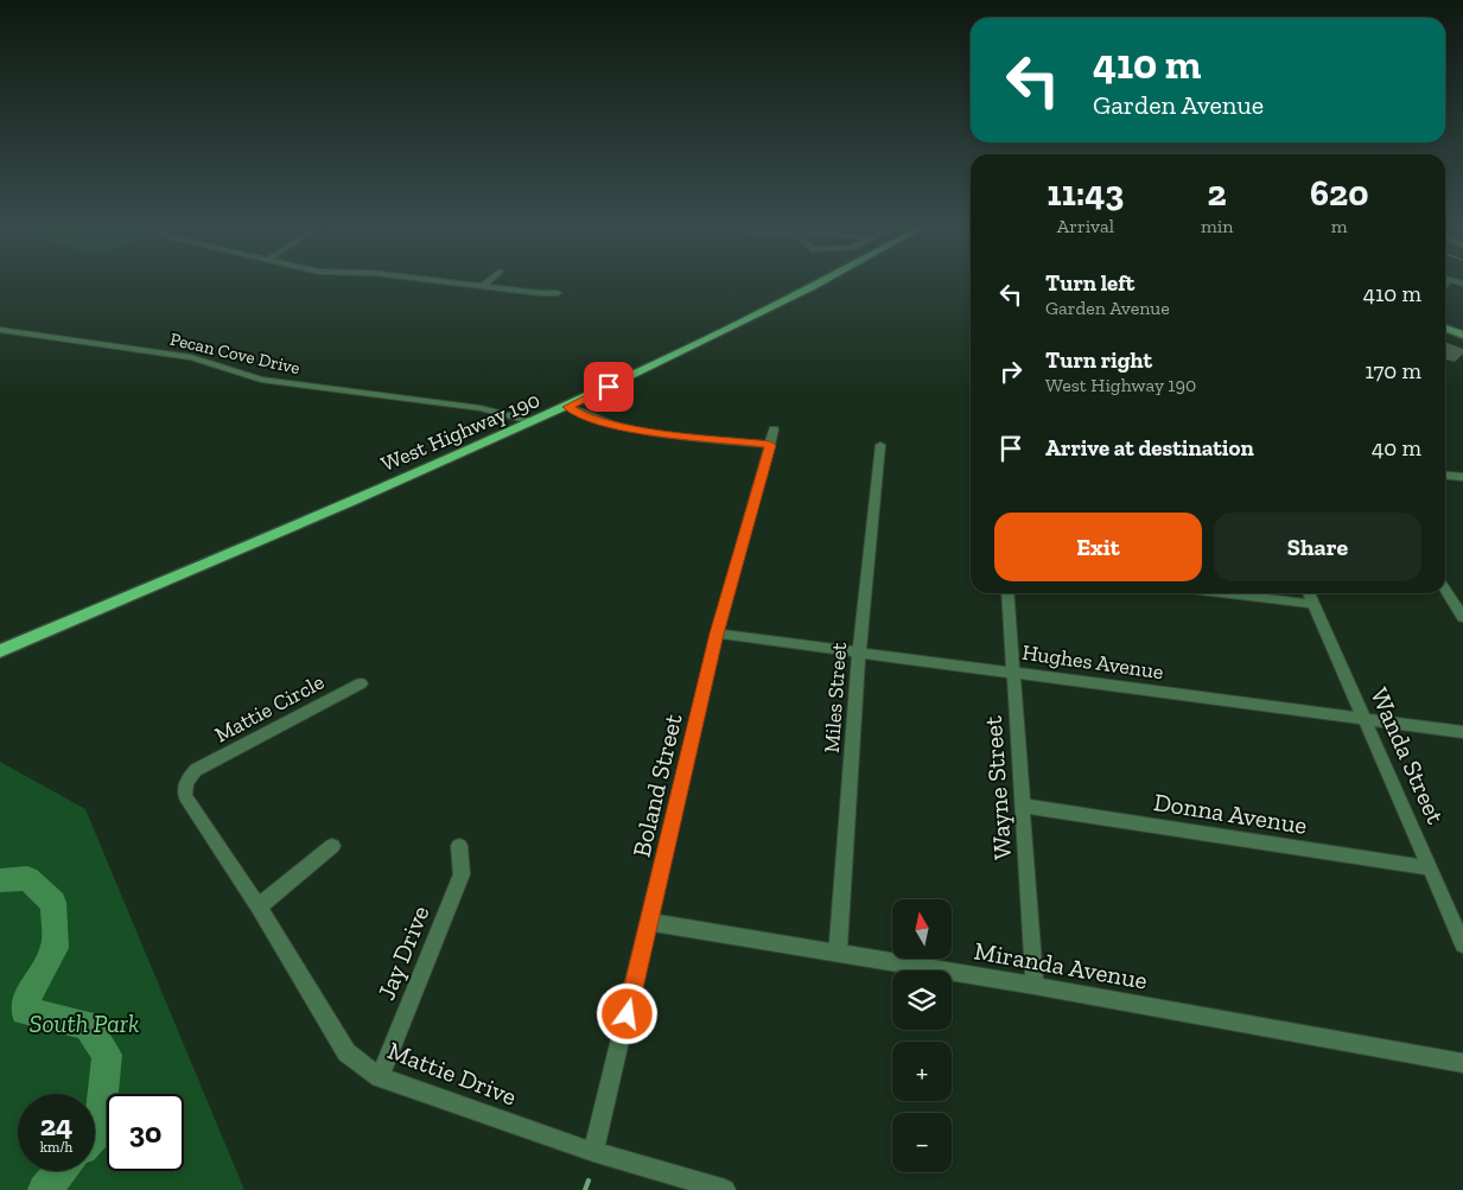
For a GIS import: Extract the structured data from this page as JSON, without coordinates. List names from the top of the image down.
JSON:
{
  "streets": {
    "main road": ["West Highway 190"],
    "street": [
      "Pecan Cove Drive",
      "Hughes Avenue",
      "Miles Street",
      "Mattie Circle",
      "Wanda Street",
      "Boland Street",
      "Wayne Street",
      "Donna Avenue",
      "Jay Drive",
      "Miranda Avenue",
      "Mattie Drive"
    ]
  },
  "crossings": [
    ["Pecan Cove Drive", "West Highway 190"],
    ["West Highway 190", "Boland Street"],
    ["Hughes Avenue", "Miles Street"],
    ["Hughes Avenue", "Wanda Street"],
    ["Hughes Avenue", "Boland Street"],
    ["Hughes Avenue", "Wayne Street"],
    ["Miles Street", "Miranda Avenue"],
    ["Mattie Circle", "Mattie Drive"],
    ["Wanda Street", "Donna Avenue"],
    ["Boland Street", "Miranda Avenue"],
    ["Boland Street", "Mattie Drive"],
    ["Wayne Street", "Donna Avenue"],
    ["Wayne Street", "Miranda Avenue"],
    ["Jay Drive", "Mattie Drive"]
  ],
  "parks": ["South Park"],
  "north": "top",
  "page": {
    "turn": ["410 m", "Garden Avenue"],
    "eta": [
      "11:43",
      "Arrival",
      "2",
      "min",
      "620",
      "m"
    ],
    "list": [
      {
        "name": "Turn left",
        "note": "Garden Avenue",
        "value": "410 m"
      },
      {
        "name": "Turn right",
        "note": "West Highway 190",
        "value": "170 m"
      },
      {
        "name": "Arrive at destination",
        "value": "40 m"
      }
    ],
    "buttons": ["Exit", "Share"],
    "map_buttons": ["+", "−"],
    "speed": "24 km/h",
    "limit": "30"
  }
}
